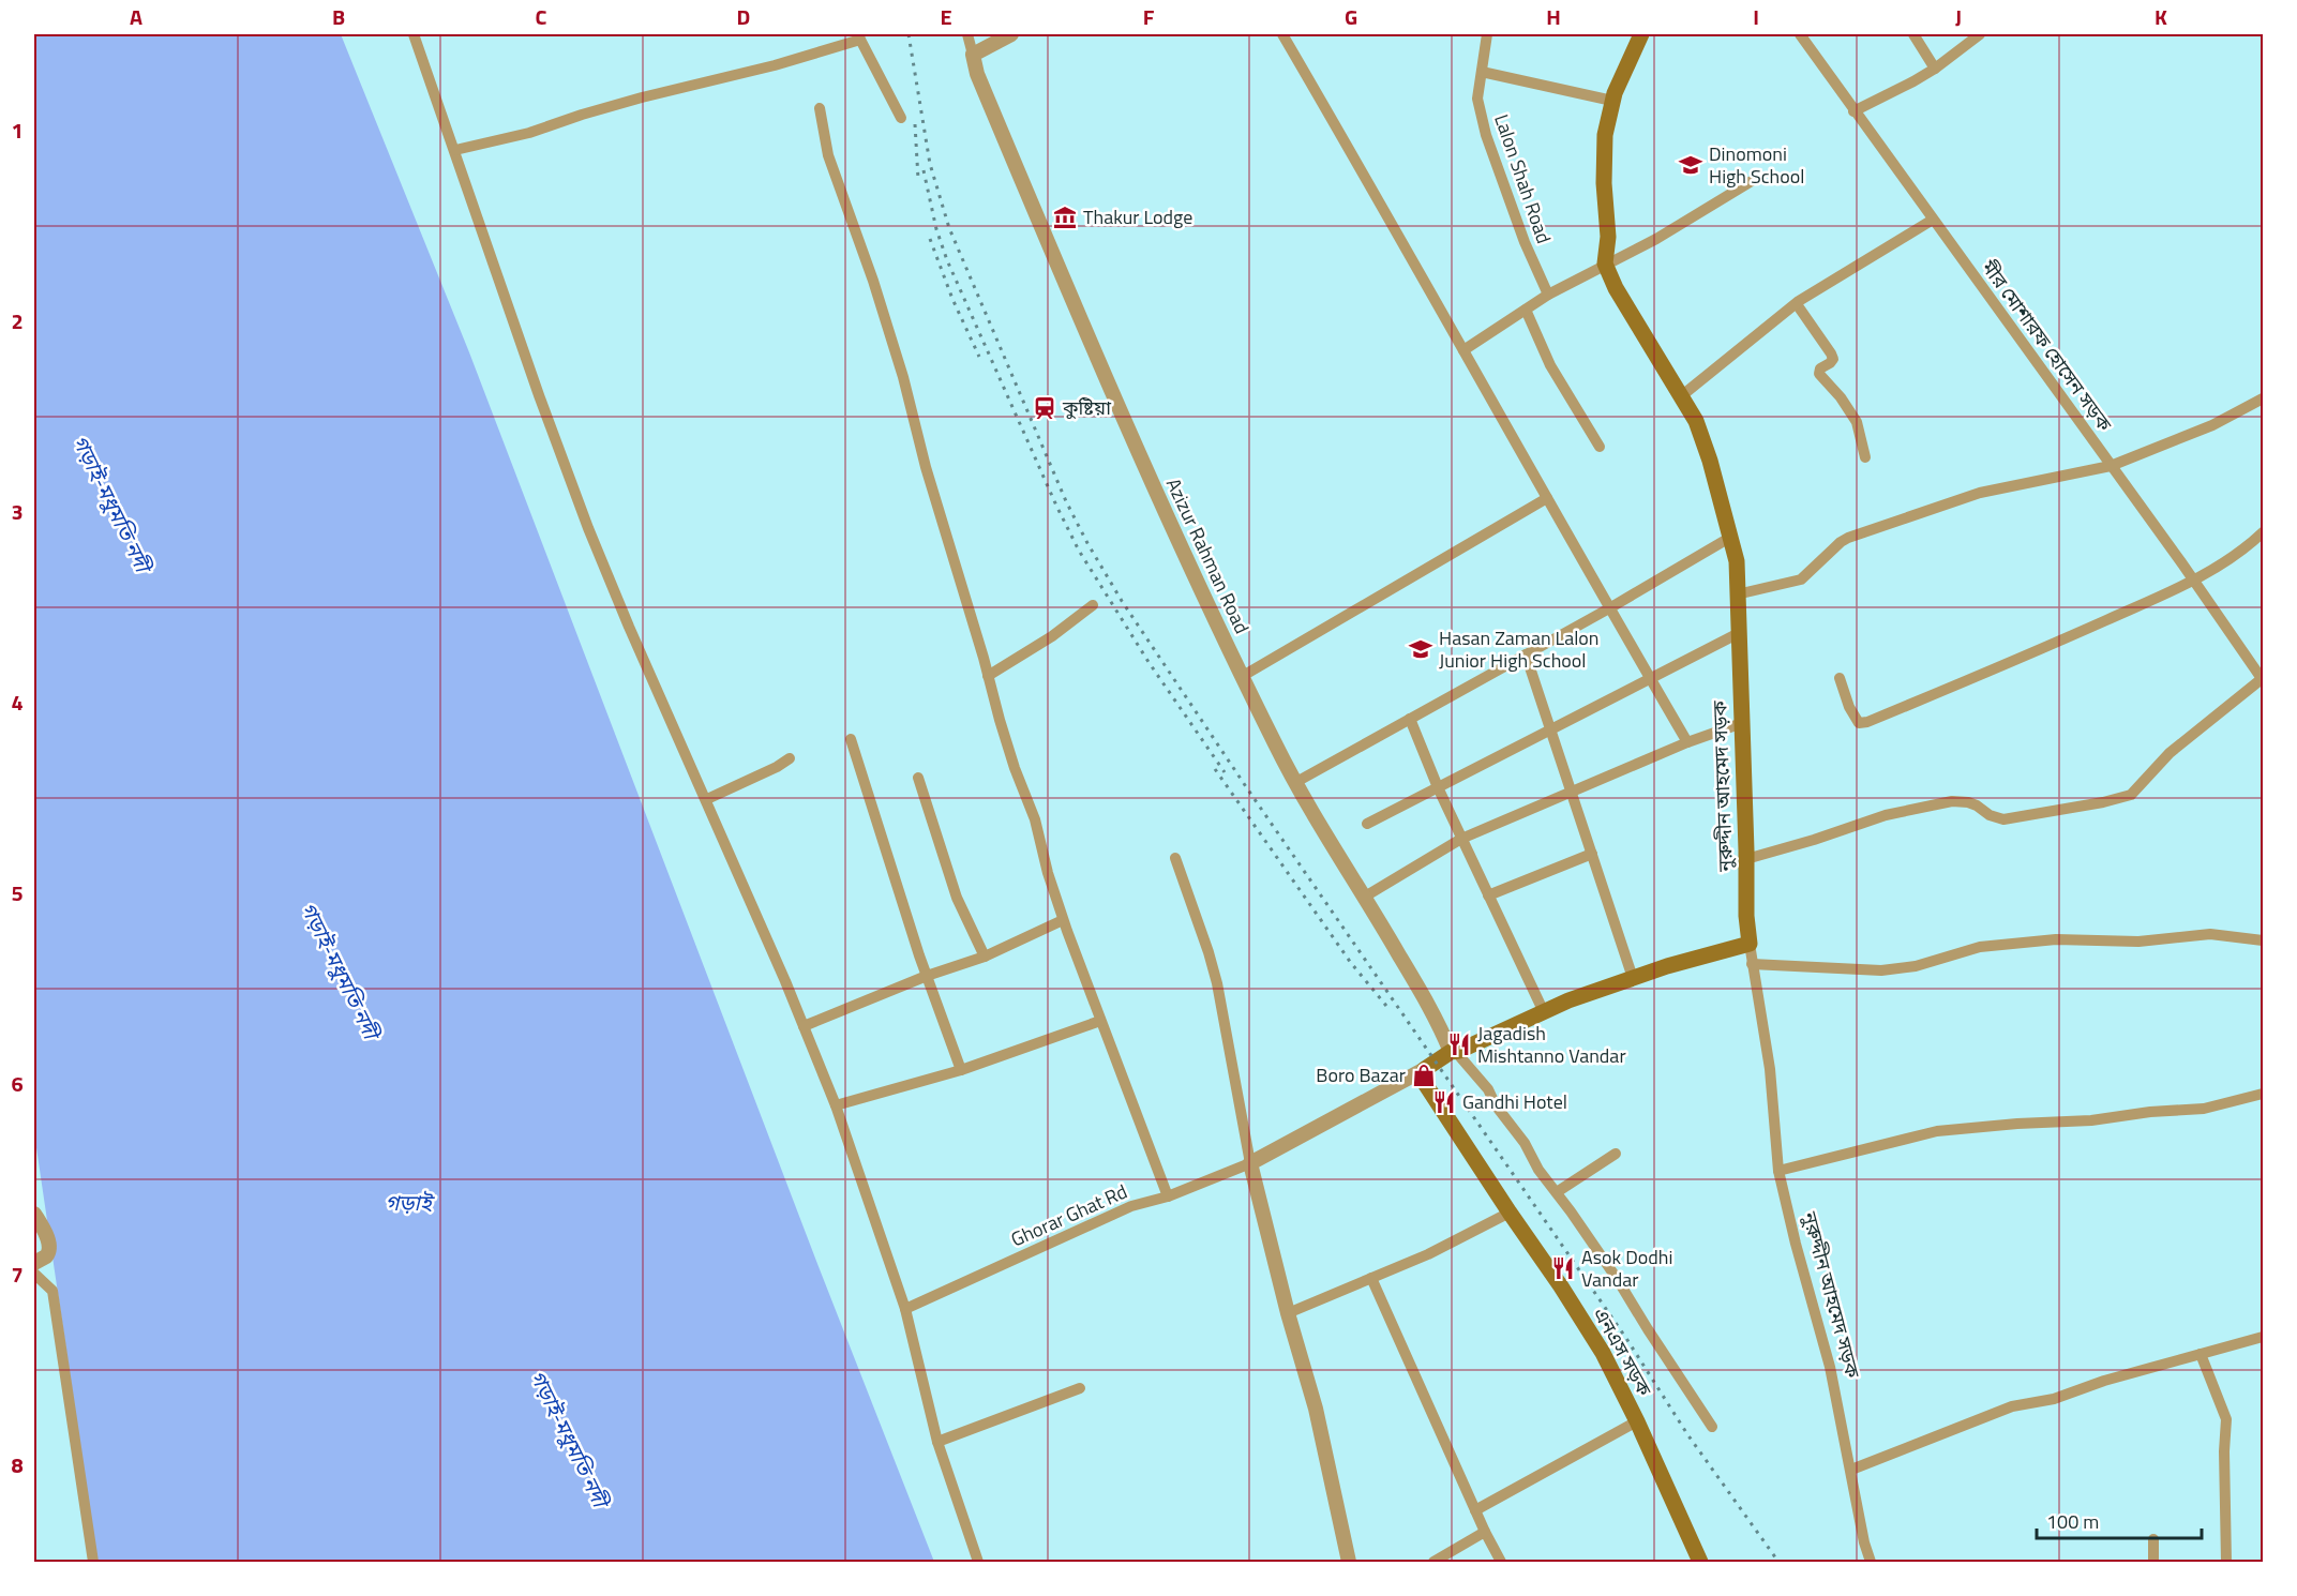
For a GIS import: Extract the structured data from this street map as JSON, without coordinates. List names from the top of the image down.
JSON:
{
  "streets": {
    "main road": ["নুরুদ্দীন আহমেদ সড়ক", "এনএস সড়ক"],
    "street": [
      "Lalon Shah Road",
      "মীর মোশারফ হোসেন সড়ক",
      "Azizur Rahman Road",
      "Ghorar Ghat Rd"
    ]
  },
  "water": ["গড়াই-মধুমতি নদী", "গড়াই"],
  "places": {
    "school or university": ["Dinomoni High School", "Hasan Zaman Lalon Junior High School"],
    "museum": ["Thakur Lodge"],
    "station": ["কুষ্টিয়া"],
    "restaurant": ["Jagadish Mishtanno Vandar", "Gandhi Hotel", "Asok Dodhi Vandar"],
    "shop": ["Boro Bazar"]
  },
  "scale_bar": "100 m",
  "grid": {
    "columns": [
      "A",
      "B",
      "C",
      "D",
      "E",
      "F",
      "G",
      "H",
      "I",
      "J",
      "K"
    ],
    "rows": [
      "1",
      "2",
      "3",
      "4",
      "5",
      "6",
      "7",
      "8"
    ]
  }
}
